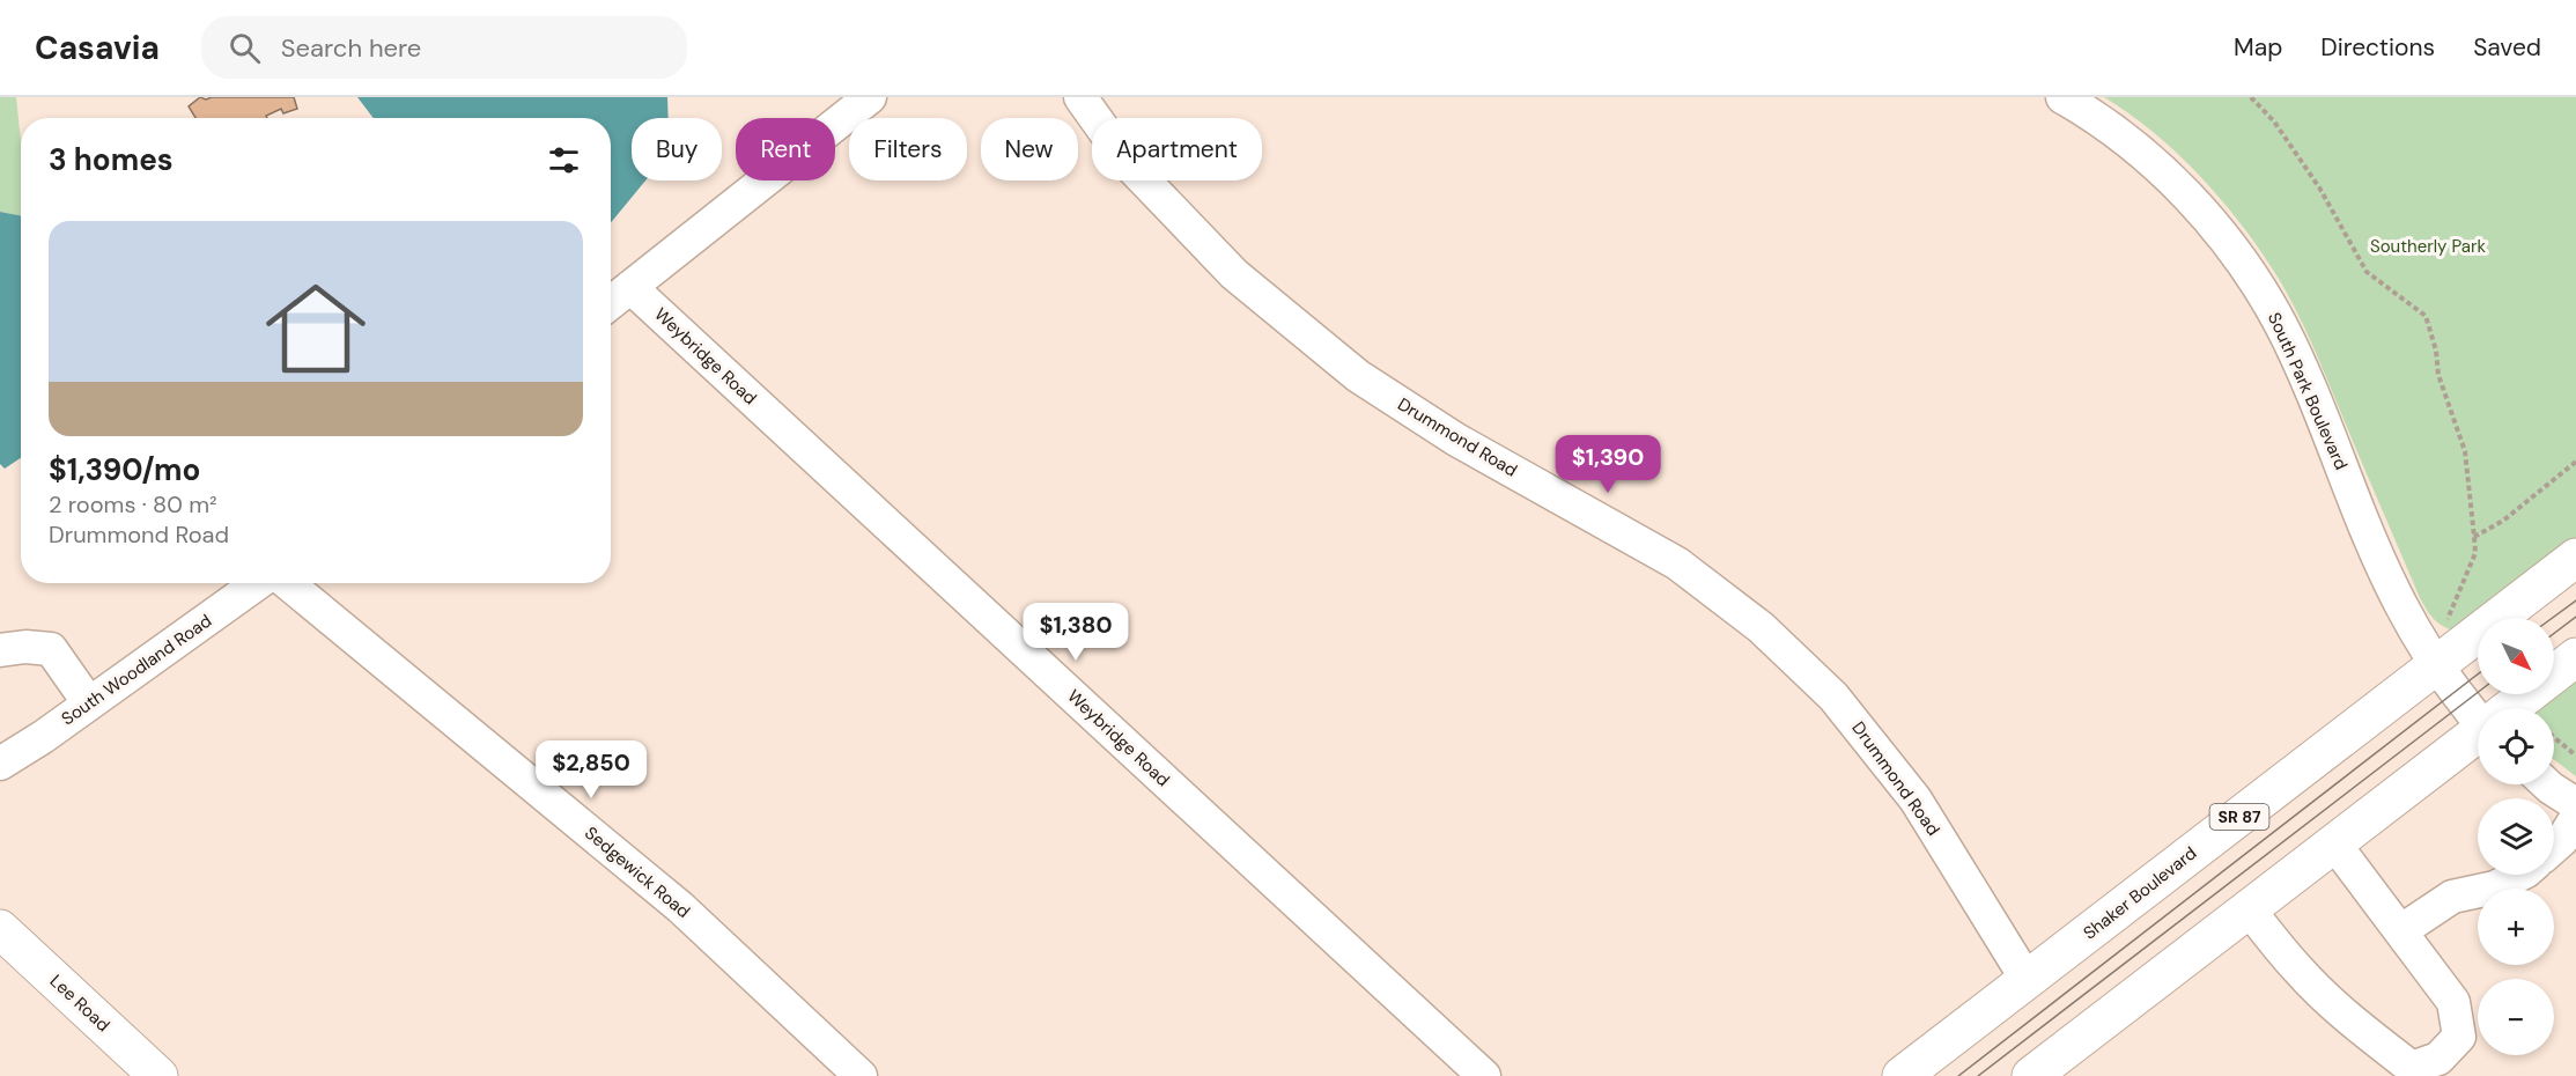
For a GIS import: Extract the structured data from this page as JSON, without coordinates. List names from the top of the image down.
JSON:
{
  "streets": {
    "main road": ["SR 87", "Shaker Boulevard", "Lee Road"],
    "street": [
      "Weybridge Road",
      "South Park Boulevard",
      "Drummond Road",
      "South Woodland Road",
      "Sedgewick Road"
    ]
  },
  "crossings": [
    ["South Park Boulevard", "Shaker Boulevard"],
    ["Drummond Road", "Shaker Boulevard"]
  ],
  "parks": ["Southerly Park"],
  "north": "bottom right",
  "page": {
    "header": "Casavia",
    "search": "Search here",
    "nav": ["Map", "Directions", "Saved"],
    "chip": [
      "Buy",
      "Rent",
      "Filters",
      "New",
      "Apartment"
    ],
    "heading": "3 homes",
    "list": [
      {
        "name": "$1,390/mo",
        "note": "2 rooms · 80 m² · Drummond Road"
      }
    ],
    "price": ["$1,390", "$1,380", "$2,850"],
    "map_buttons": ["+", "−"]
  }
}
